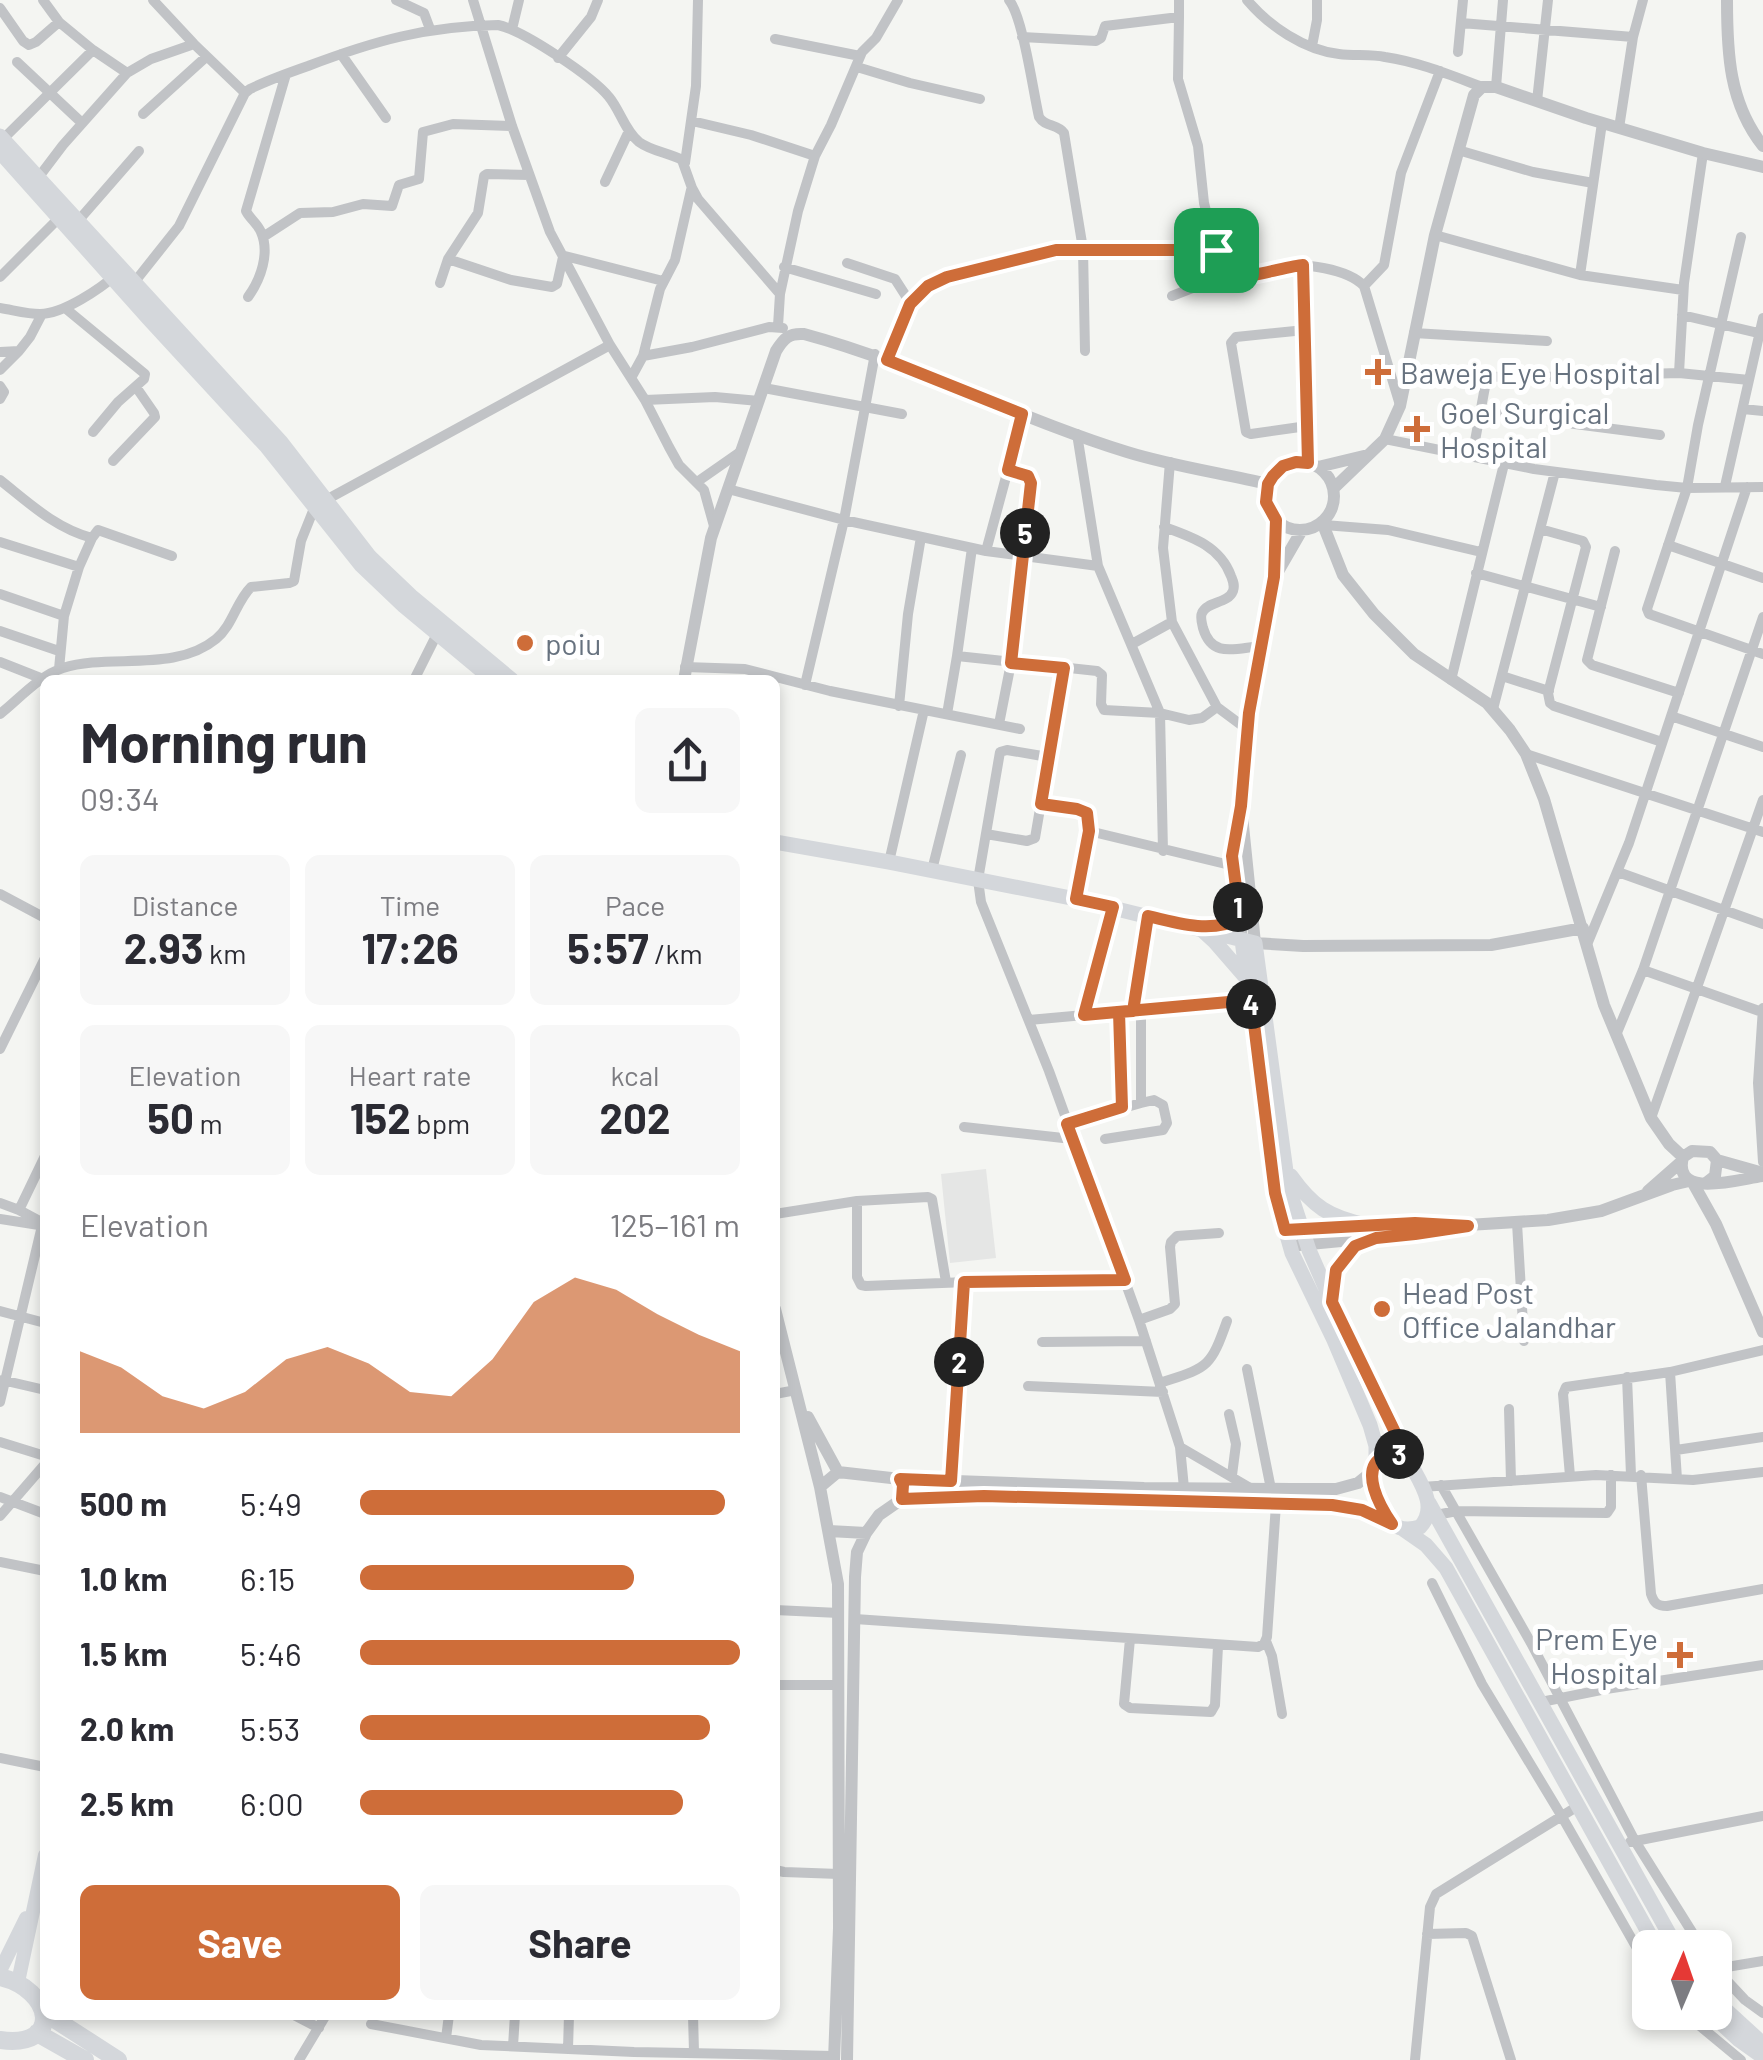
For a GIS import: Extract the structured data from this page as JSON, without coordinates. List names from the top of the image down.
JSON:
{
  "places": {
    "health": ["Baweja Eye Hospital", "Goel Surgical Hospital", "Prem Eye Hospital"],
    "other": ["poiu", "Head Post Office Jalandhar"]
  },
  "north": "top",
  "page": {
    "pins": [
      "5",
      "1",
      "4",
      "2",
      "3"
    ],
    "heading": ["Morning run", "09:34"],
    "stats": [
      ["Distance", "2.93 km"],
      ["Time", "17:26"],
      ["Pace", "5:57 /km"],
      ["Elevation", "50 m"],
      ["Heart rate", "152 bpm"],
      ["kcal", "202"]
    ],
    "chart": ["Elevation", "125–161 m"],
    "list": [
      {
        "name": "500 m",
        "note": "5:49"
      },
      {
        "name": "1.0 km",
        "note": "6:15"
      },
      {
        "name": "1.5 km",
        "note": "5:46"
      },
      {
        "name": "2.0 km",
        "note": "5:53"
      },
      {
        "name": "2.5 km",
        "note": "6:00"
      }
    ],
    "buttons": ["Save", "Share"]
  }
}
